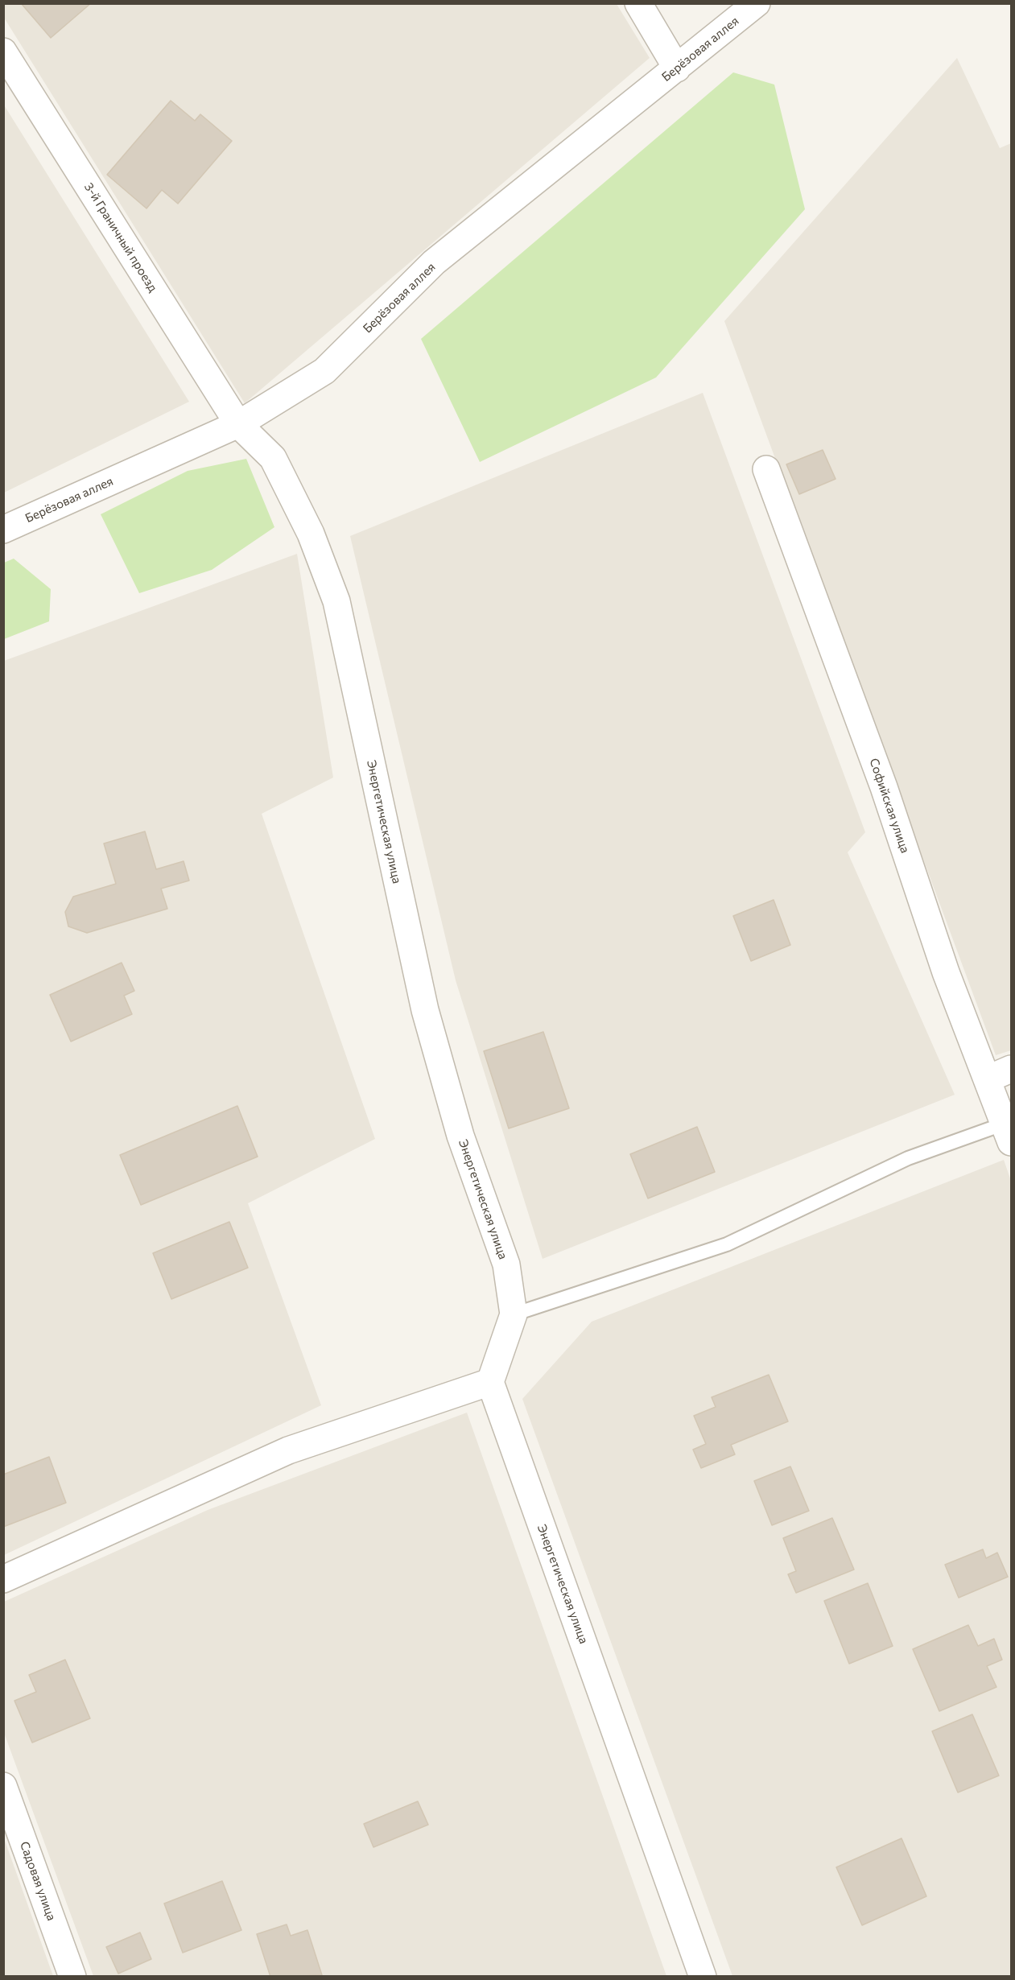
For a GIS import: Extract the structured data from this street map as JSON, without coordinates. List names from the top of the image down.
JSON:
{
  "streets": {
    "street": [
      "Берёзовая аллея",
      "3-й Граничный проезд",
      "Софийская улица",
      "Энергетическая улица",
      "Садовая улица"
    ]
  },
  "crossings": [
    ["Берёзовая аллея", "3-й Граничный проезд"],
    ["Берёзовая аллея", "Энергетическая улица"],
    ["3-й Граничный проезд", "Энергетическая улица"]
  ]
}
